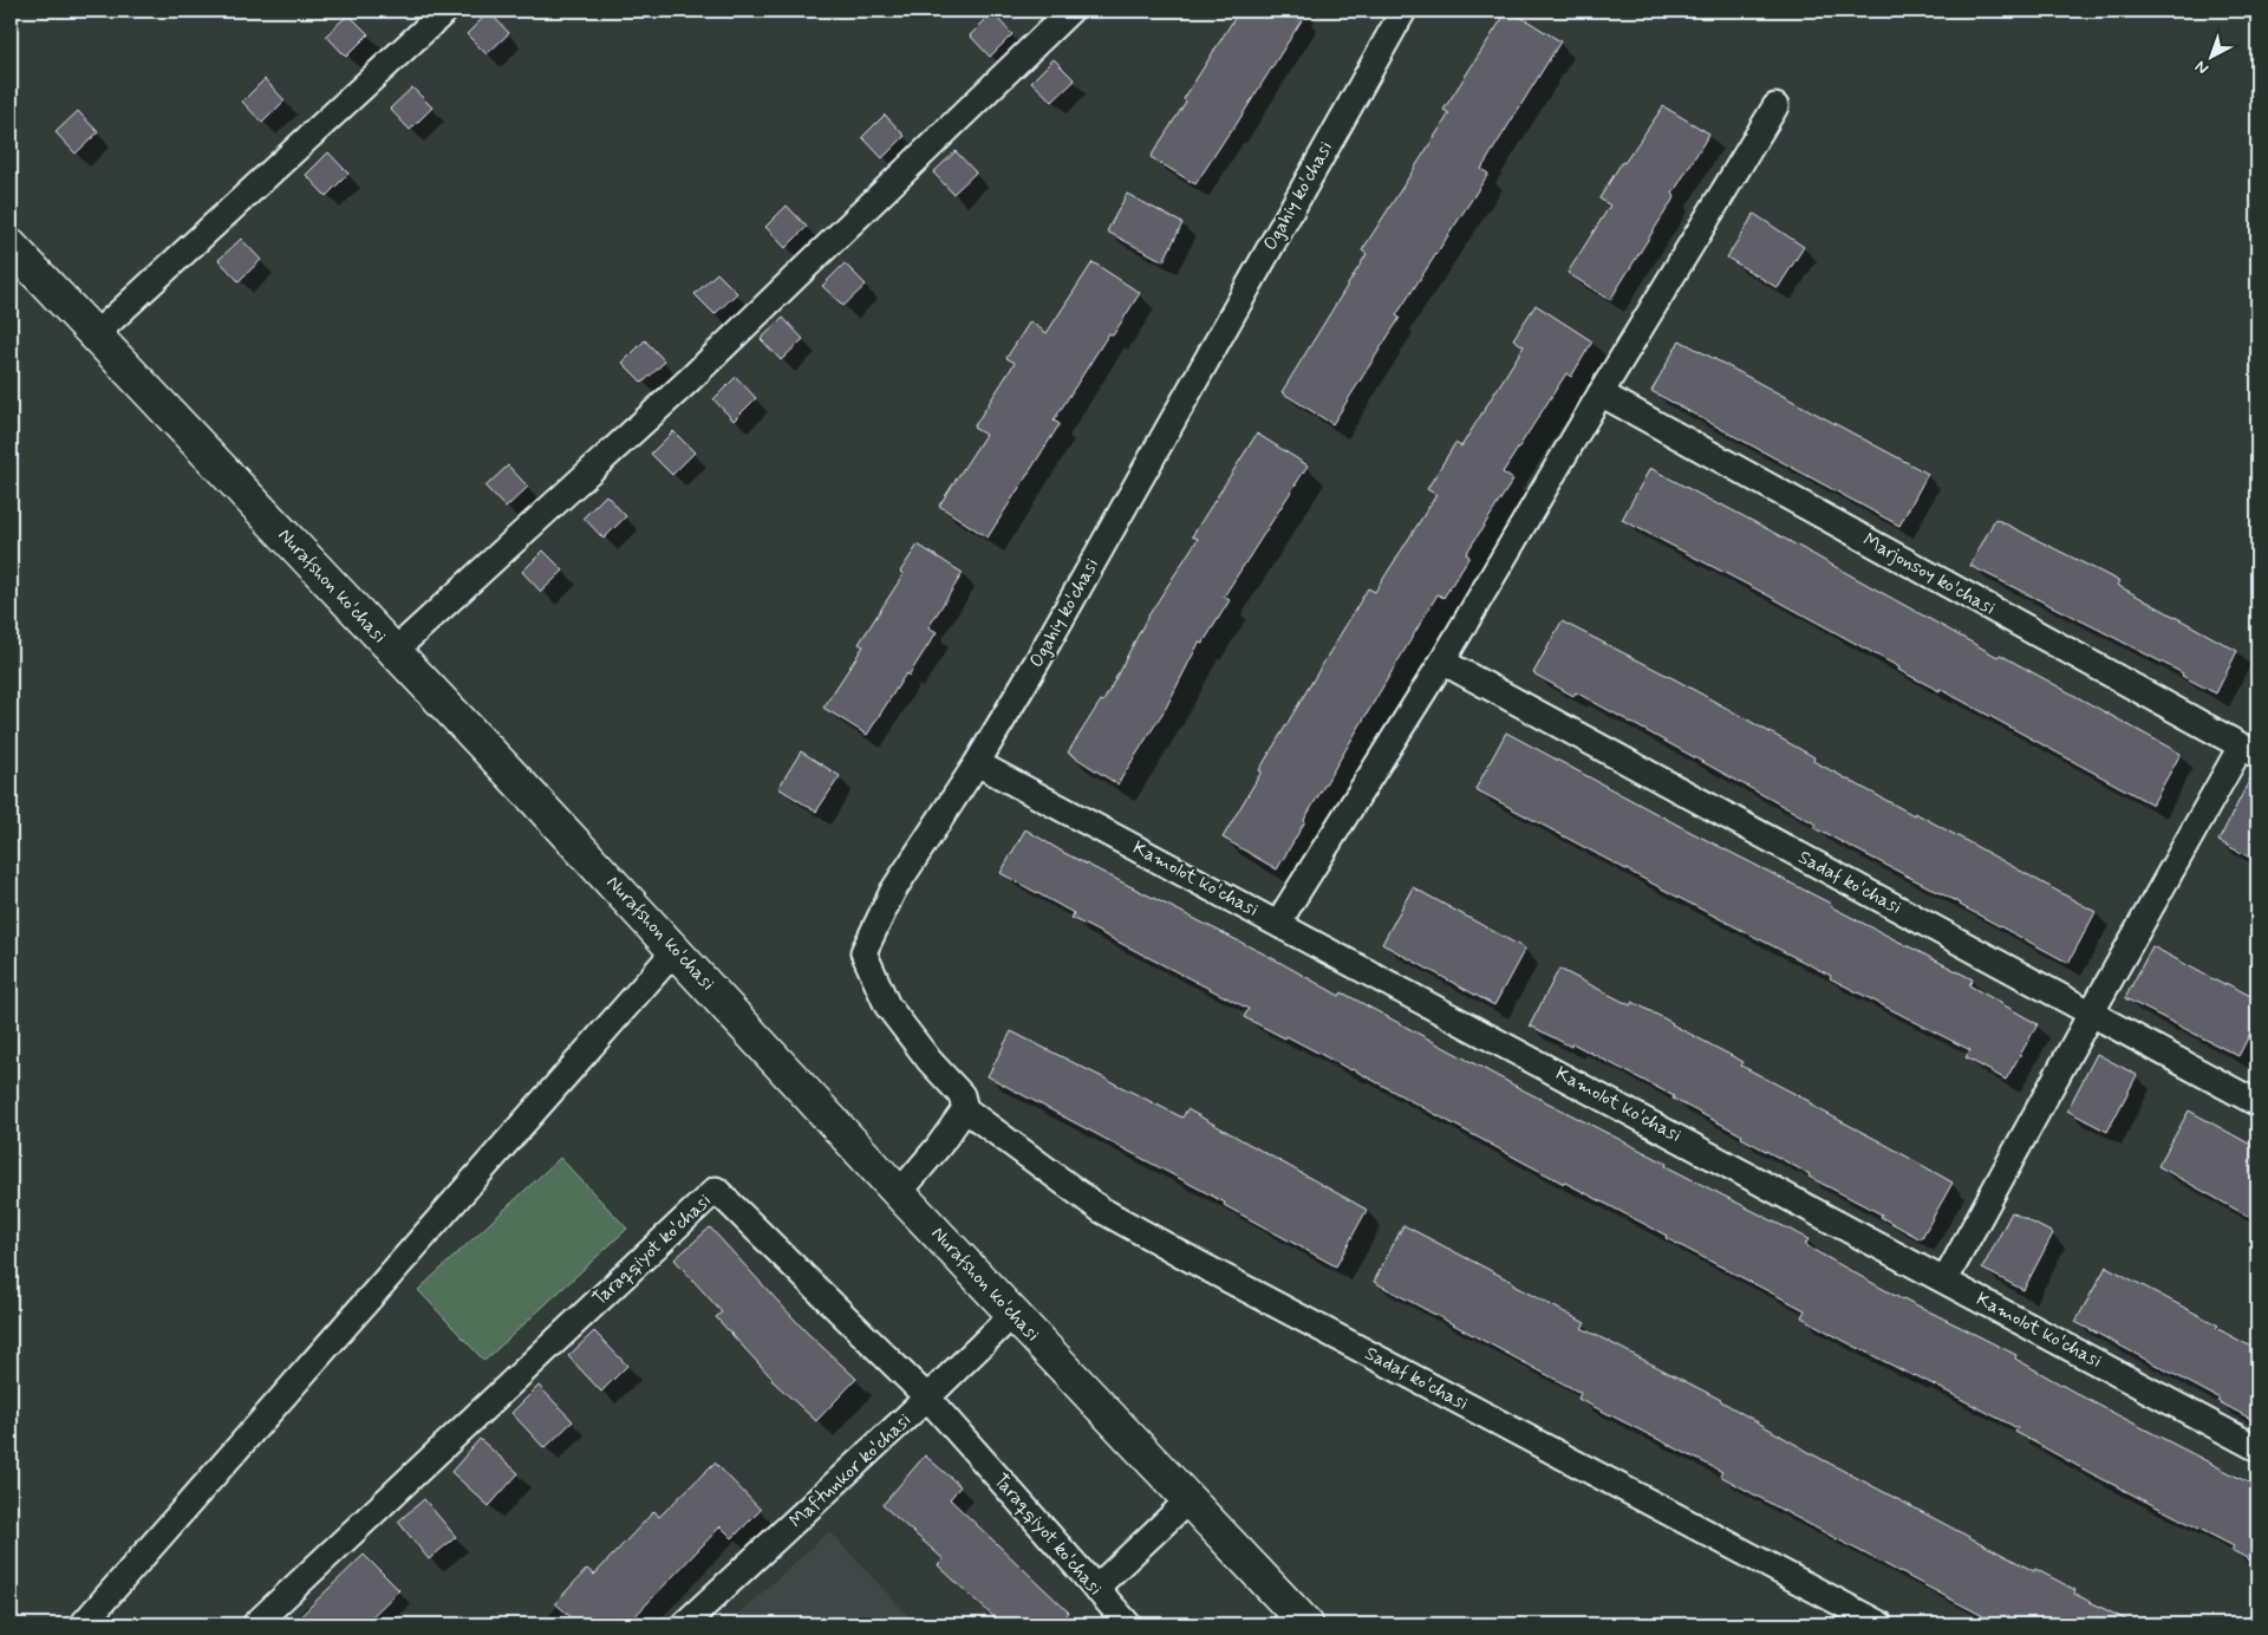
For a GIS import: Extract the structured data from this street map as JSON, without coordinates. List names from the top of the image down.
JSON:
{
  "streets": {
    "street": [
      "Ogahiy ko'chasi",
      "Marjonsoy ko'chasi",
      "Nurafshon ko'chasi",
      "Kamolot ko'chasi",
      "Sadaf ko'chasi",
      "Taraqqiyot ko'chasi",
      "Maftunkor ko'chasi"
    ]
  },
  "crossings": [
    ["Ogahiy ko'chasi", "Kamolot ko'chasi"],
    ["Ogahiy ko'chasi", "Sadaf ko'chasi"],
    ["Nurafshon ko'chasi", "Maftunkor ko'chasi"],
    ["Taraqqiyot ko'chasi", "Maftunkor ko'chasi"]
  ],
  "north": "bottom left"
}
